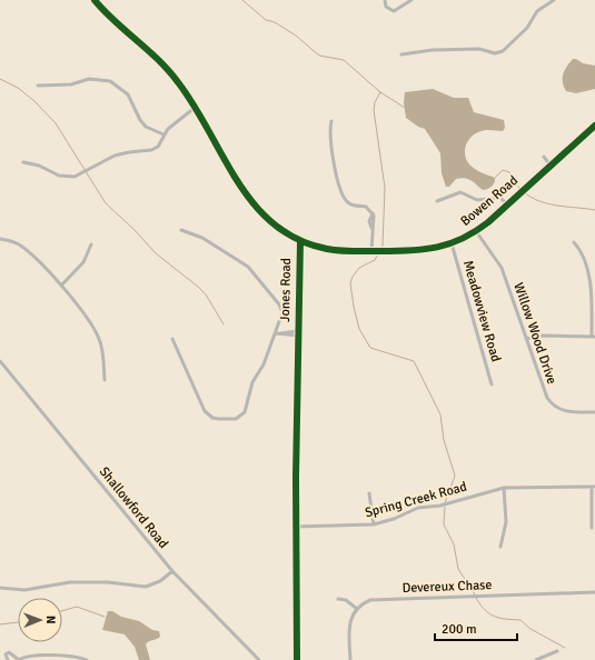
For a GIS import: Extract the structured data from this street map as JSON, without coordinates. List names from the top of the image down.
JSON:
{
  "streets": {
    "street": [
      "Bowen Road",
      "Jones Road",
      "Meadowview Road",
      "Willow Wood Drive",
      "Spring Creek Road",
      "Shallowford Road",
      "Devereux Chase"
    ]
  },
  "crossings": [
    ["Bowen Road", "Jones Road"],
    ["Bowen Road", "Meadowview Road"],
    ["Bowen Road", "Willow Wood Drive"],
    ["Jones Road", "Spring Creek Road"]
  ],
  "scale_bar": "200 m",
  "north": "right"
}
